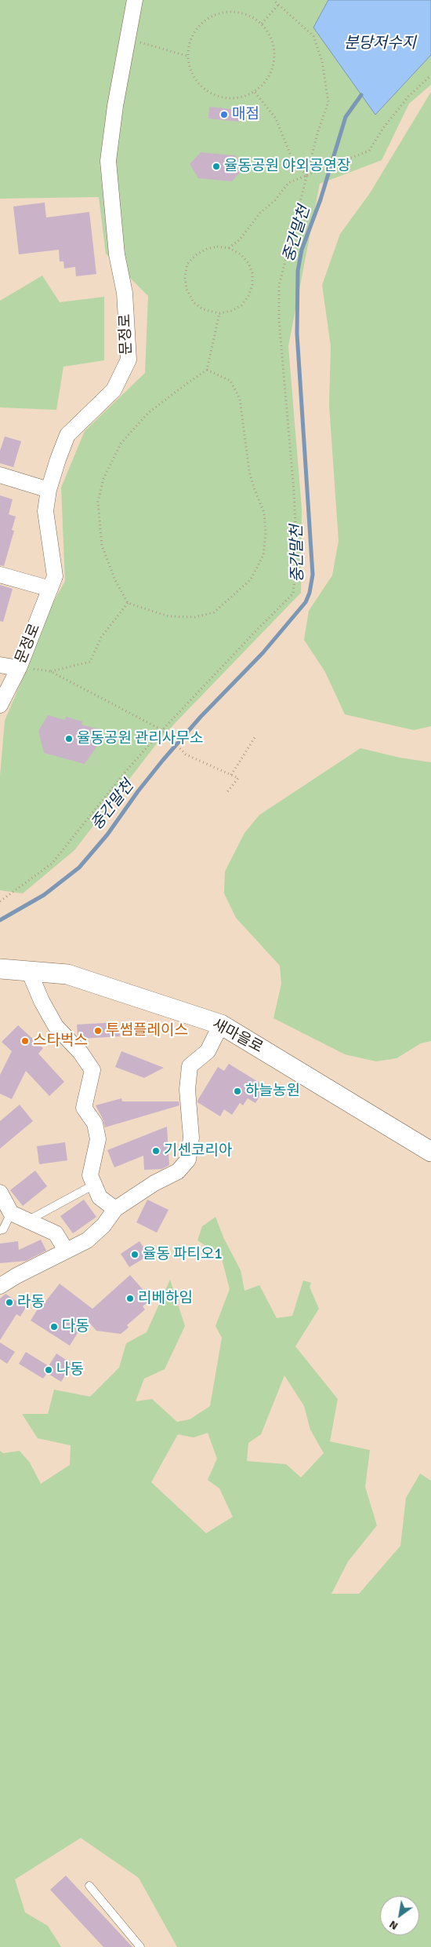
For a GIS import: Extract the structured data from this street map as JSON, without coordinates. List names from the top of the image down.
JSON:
{
  "streets": {
    "street": ["문정로", "새마을로"]
  },
  "water": ["분당저수지", "중간말천"],
  "places": [
    "매점",
    "율동공원 야외공연장",
    "율동공원 관리사무소",
    "투썸플레이스",
    "스타벅스",
    "하늘농원",
    "기센코리아",
    "율동 파티오1",
    "리베하임",
    "라동",
    "다동",
    "나동"
  ],
  "north": "bottom left"
}
